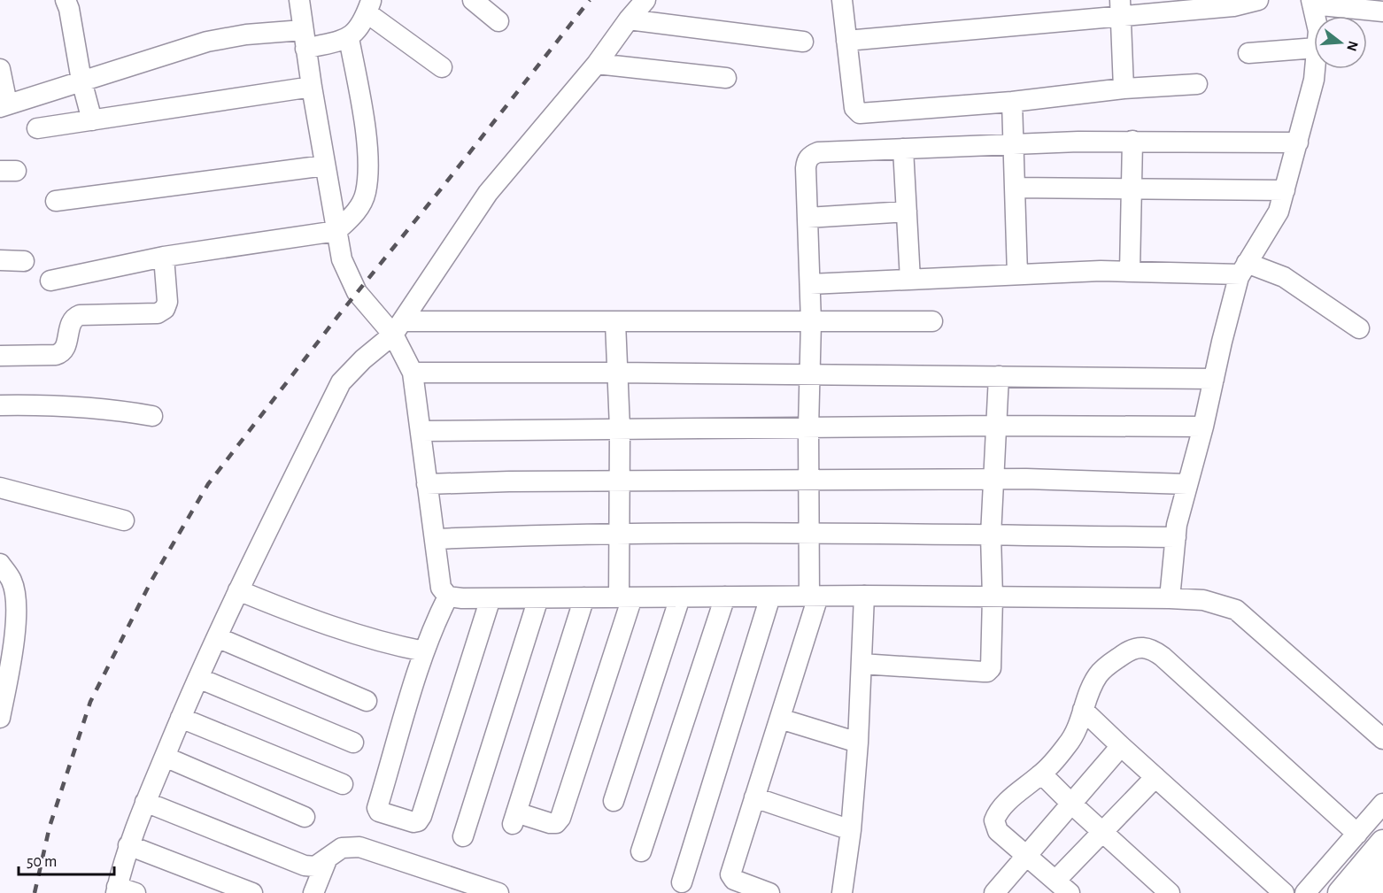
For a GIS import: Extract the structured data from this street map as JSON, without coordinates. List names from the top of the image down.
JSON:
{
  "scale_bar": "50 m",
  "north": "right"
}
